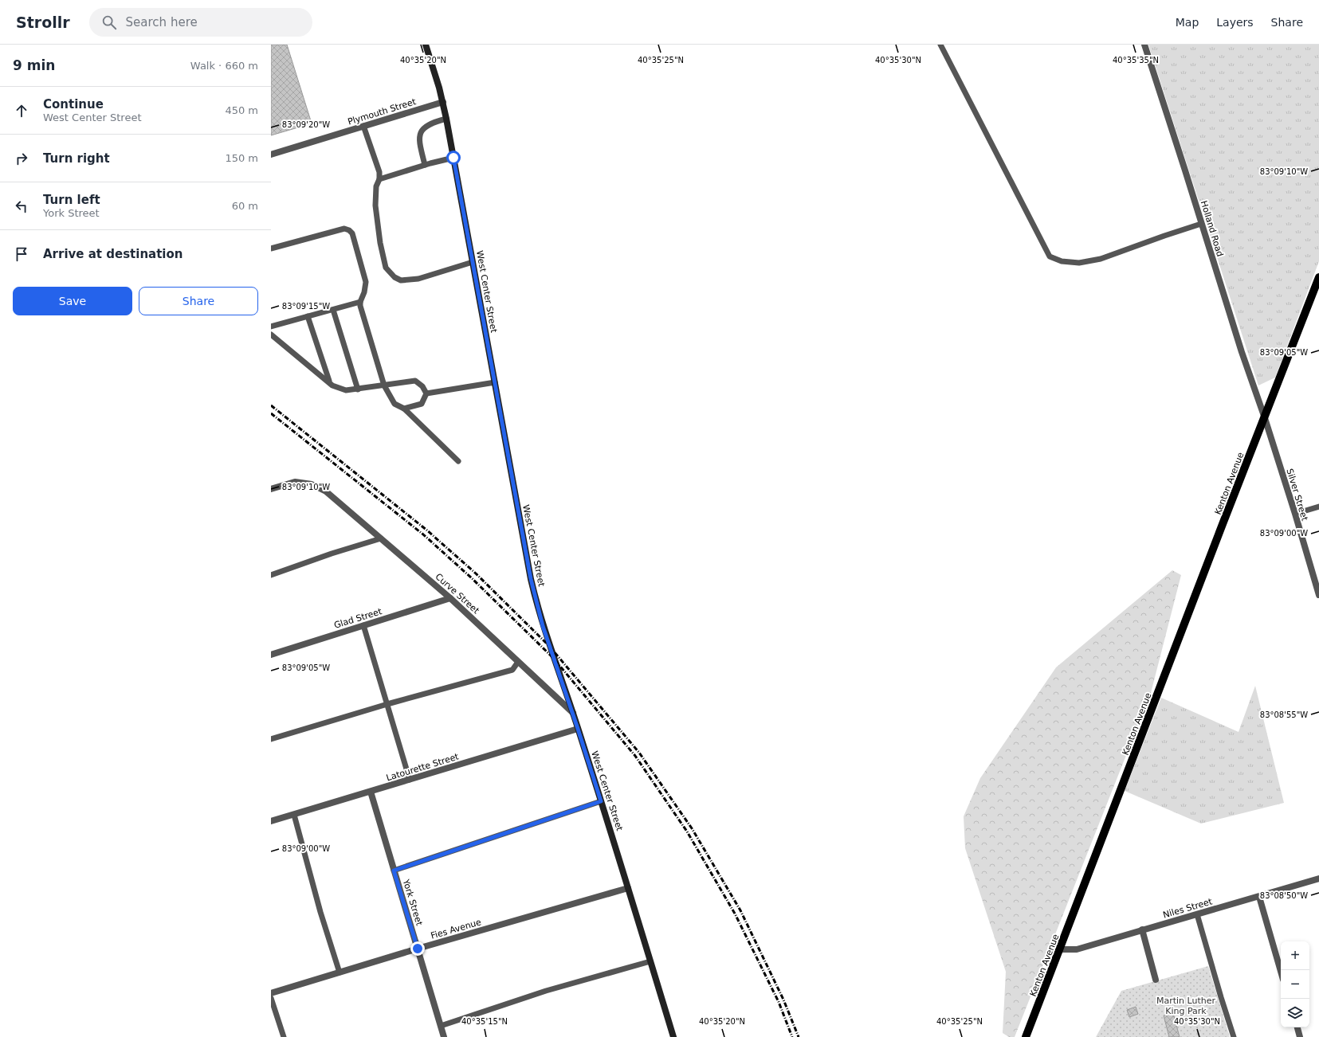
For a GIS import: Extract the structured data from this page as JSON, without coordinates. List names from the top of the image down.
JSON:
{
  "streets": {
    "main road": ["West Center Street", "Kenton Avenue"],
    "street": [
      "Plymouth Street",
      "Holland Road",
      "Silver Street",
      "Curve Street",
      "Glad Street",
      "Latourette Street",
      "York Street",
      "Niles Street",
      "Fies Avenue"
    ]
  },
  "crossings": [
    ["Plymouth Street", "West Center Street"],
    ["Holland Road", "Kenton Avenue"],
    ["Holland Road", "Silver Street"],
    ["West Center Street", "Curve Street"],
    ["West Center Street", "Latourette Street"],
    ["West Center Street", "Fies Avenue"],
    ["Kenton Avenue", "Silver Street"],
    ["Kenton Avenue", "Niles Street"],
    ["Curve Street", "Glad Street"],
    ["Latourette Street", "York Street"],
    ["York Street", "Fies Avenue"]
  ],
  "parks": ["Martin Luther King Park"],
  "page": {
    "header": "Strollr",
    "search": "Search here",
    "nav": ["Map", "Layers", "Share"],
    "heading": ["9 min", "Walk · 660 m"],
    "list": [
      ["Continue", "West Center Street", "450 m"],
      ["Turn right", "150 m"],
      ["Turn left", "York Street", "60 m"],
      "Arrive at destination"
    ],
    "buttons": ["Save", "Share"],
    "map_buttons": ["+", "−"]
  },
  "coordinates": [
    "40°35'20\"N",
    "40°35'25\"N",
    "40°35'30\"N",
    "40°35'35\"N",
    "83°09'20\"W",
    "83°09'10\"W",
    "83°09'15\"W",
    "83°09'05\"W",
    "83°09'00\"W",
    "83°08'55\"W",
    "83°08'50\"W",
    "40°35'15\"N"
  ]
}
